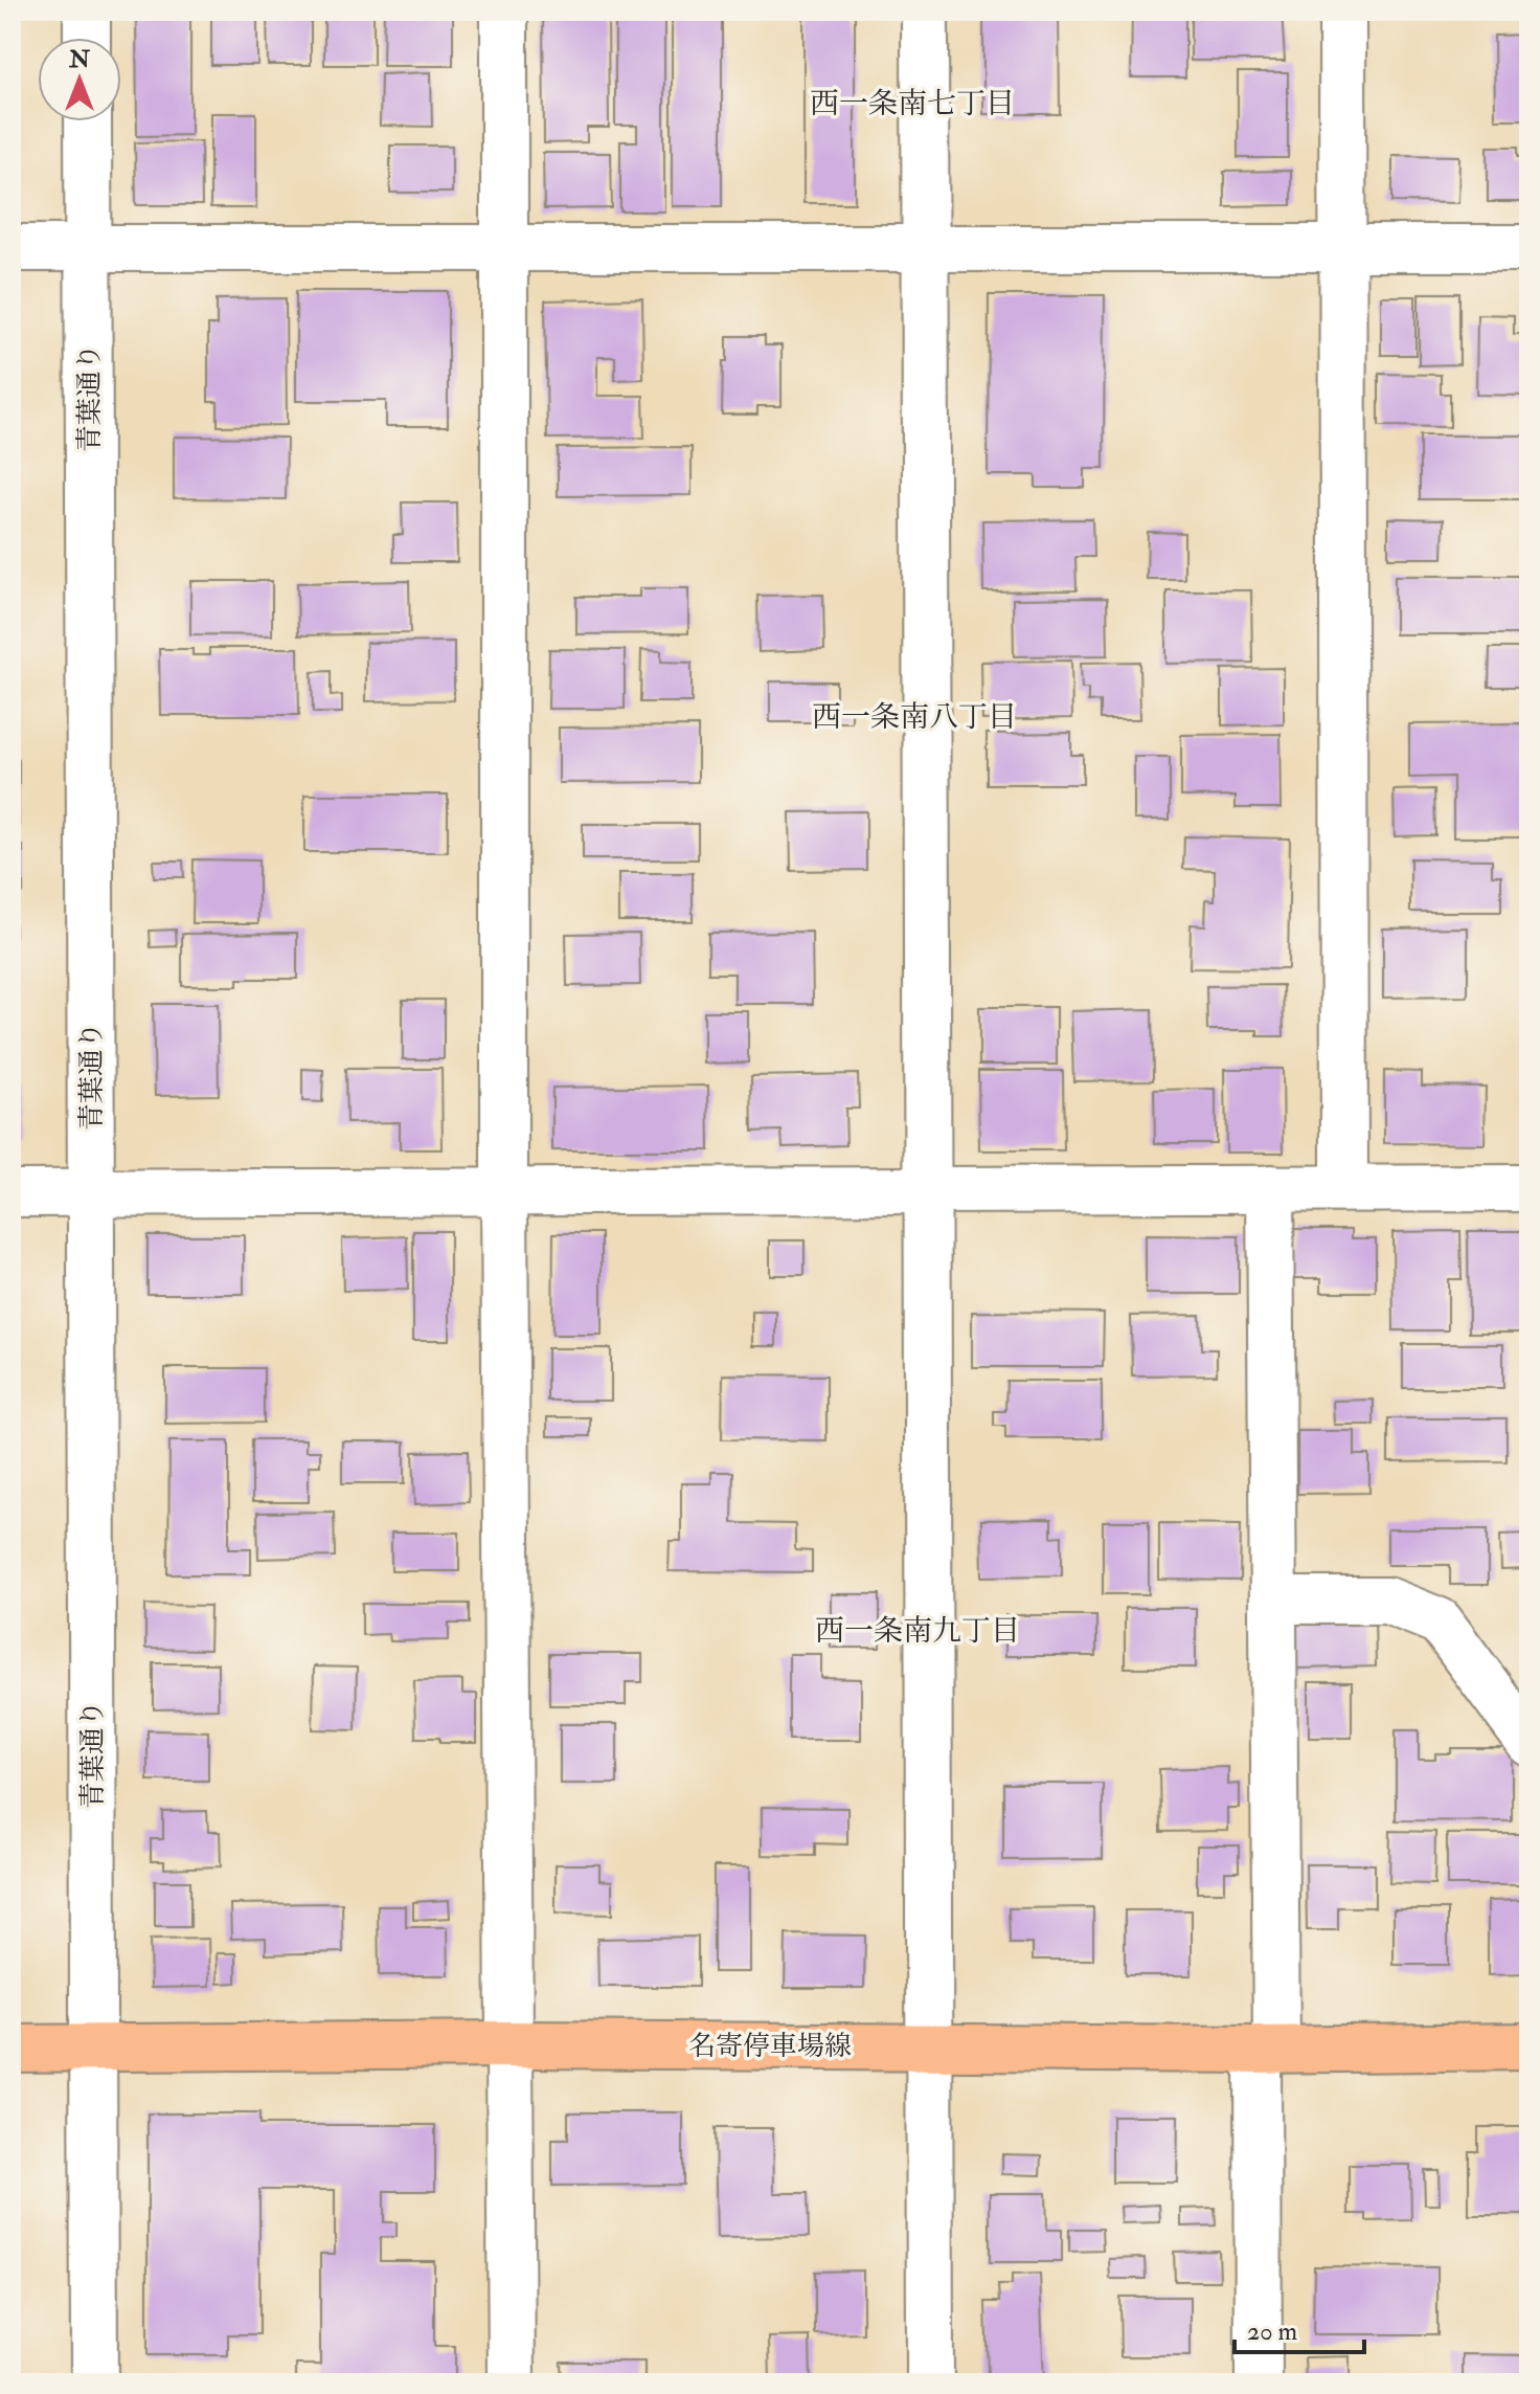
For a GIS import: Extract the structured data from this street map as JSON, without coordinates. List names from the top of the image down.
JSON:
{
  "streets": {
    "main road": ["名寄停車場線"],
    "street": ["青葉通り"]
  },
  "crossings": [
    ["青葉通り", "名寄停車場線"]
  ],
  "districts": ["西一条南七丁目", "西一条南八丁目", "西一条南九丁目"],
  "scale_bar": "20 m",
  "north": "top"
}
